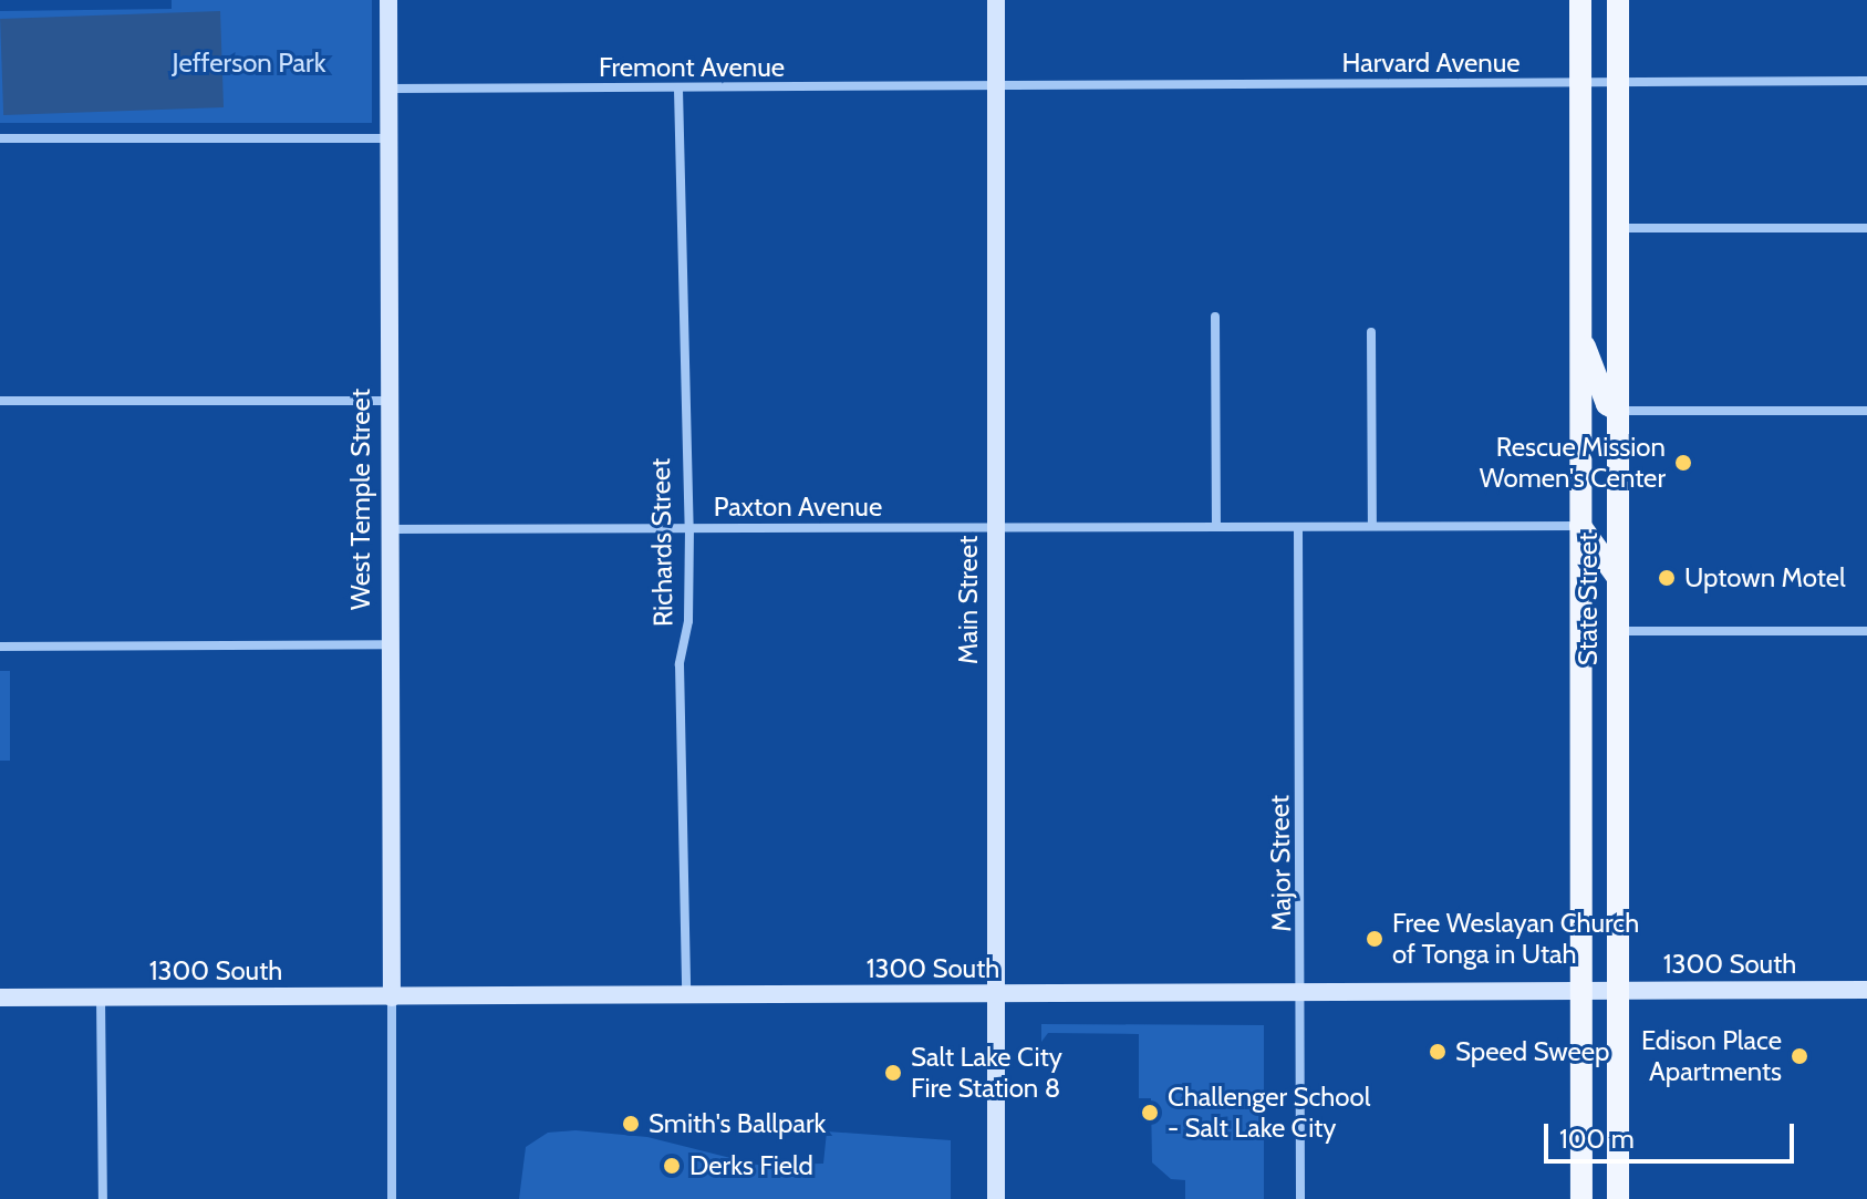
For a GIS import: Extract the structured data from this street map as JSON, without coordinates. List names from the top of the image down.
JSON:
{
  "streets": {
    "main road": ["State Street"],
    "street": [
      "Harvard Avenue",
      "Fremont Avenue",
      "West Temple Street",
      "Paxton Avenue",
      "Richards Street",
      "Main Street",
      "Major Street",
      "1300 South"
    ]
  },
  "crossings": [
    ["Harvard Avenue", "Fremont Avenue"],
    ["Harvard Avenue", "State Street"],
    ["Harvard Avenue", "Main Street"],
    ["Fremont Avenue", "West Temple Street"],
    ["Fremont Avenue", "Richards Street"],
    ["Fremont Avenue", "Main Street"],
    ["West Temple Street", "Paxton Avenue"],
    ["West Temple Street", "1300 South"],
    ["Paxton Avenue", "Richards Street"],
    ["Paxton Avenue", "State Street"],
    ["Paxton Avenue", "Main Street"],
    ["Paxton Avenue", "Major Street"],
    ["Richards Street", "1300 South"],
    ["State Street", "1300 South"],
    ["Main Street", "1300 South"],
    ["Major Street", "1300 South"]
  ],
  "parks": ["Jefferson Park"],
  "places": [
    "Rescue Mission Women's Center",
    "Uptown Motel",
    "Free Weslayan Church of Tonga in Utah",
    "Speed Sweep",
    "Edison Place Apartments",
    "Salt Lake City Fire Station 8",
    "Challenger School - Salt Lake City",
    "Smith's Ballpark",
    "Derks Field"
  ],
  "scale_bar": "100 m"
}
